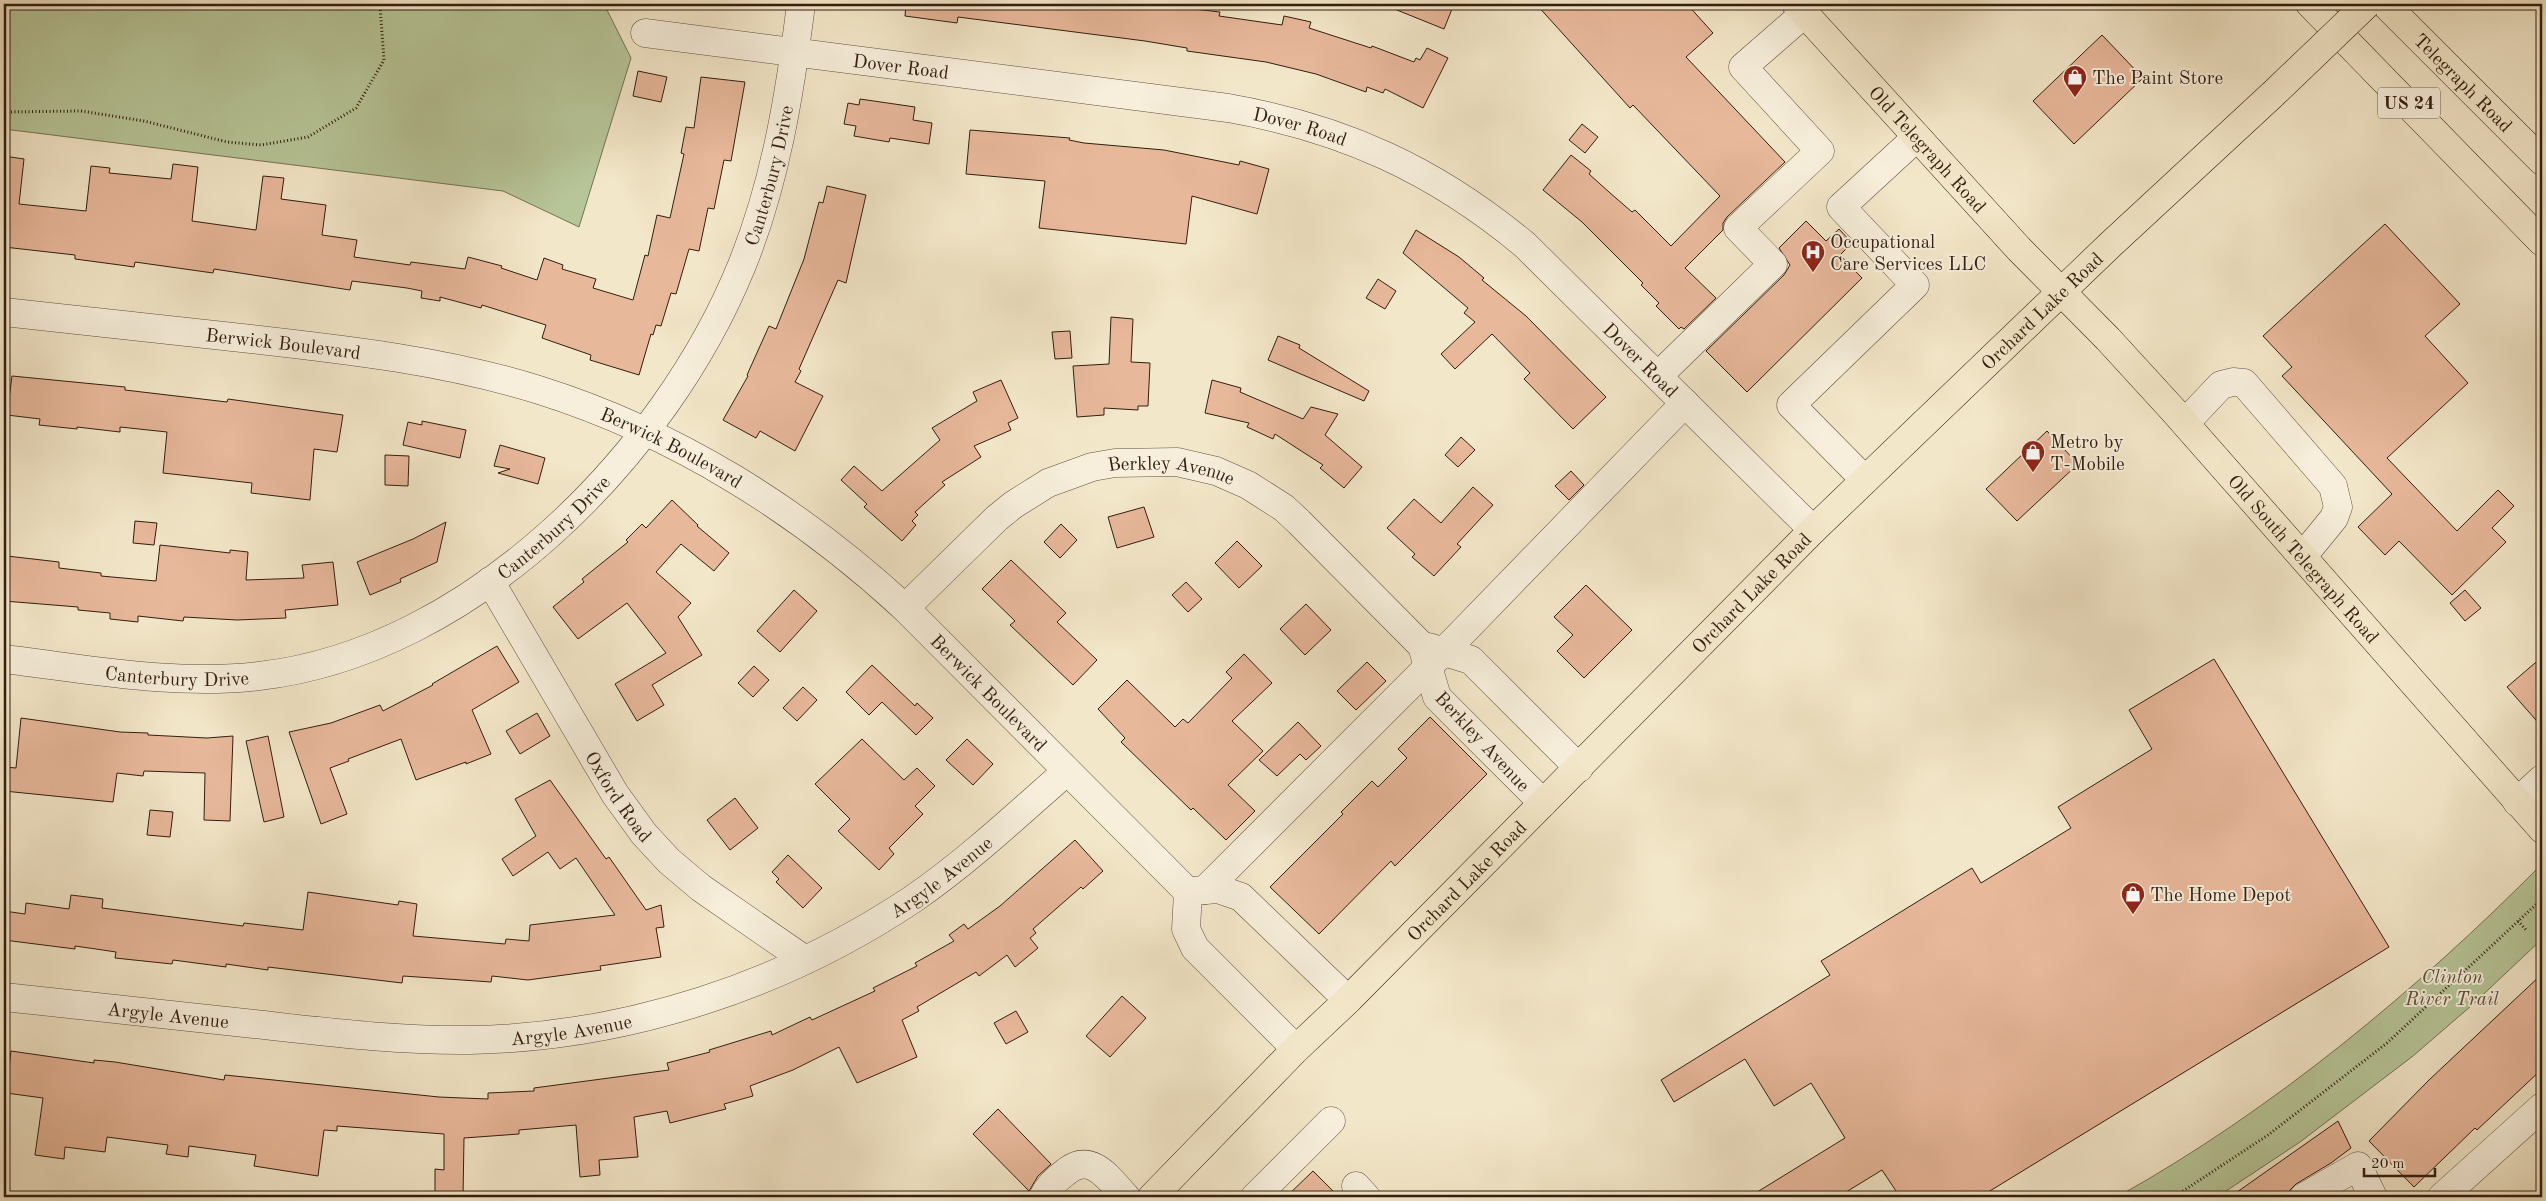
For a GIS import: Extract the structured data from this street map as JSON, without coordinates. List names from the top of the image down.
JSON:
{
  "streets": {
    "main road": [
      "Telegraph Road",
      "US 24",
      "Old Telegraph Road",
      "Orchard Lake Road",
      "Old South Telegraph Road"
    ],
    "street": [
      "Dover Road",
      "Canterbury Drive",
      "Berwick Boulevard",
      "Berkley Avenue",
      "Oxford Road",
      "Argyle Avenue"
    ]
  },
  "crossings": [
    ["Dover Road", "Canterbury Drive"],
    ["Dover Road", "Orchard Lake Road"],
    ["Old Telegraph Road", "Orchard Lake Road"],
    ["Old Telegraph Road", "Old South Telegraph Road"],
    ["Canterbury Drive", "Berwick Boulevard"],
    ["Canterbury Drive", "Oxford Road"],
    ["Orchard Lake Road", "Berkley Avenue"],
    ["Orchard Lake Road", "Old South Telegraph Road"],
    ["Berwick Boulevard", "Berkley Avenue"],
    ["Berwick Boulevard", "Argyle Avenue"],
    ["Oxford Road", "Argyle Avenue"]
  ],
  "parks": ["Clinton River Trail"],
  "places": {
    "shop": ["The Paint Store", "Metro by T-Mobile", "The Home Depot"],
    "hospital": ["Occupational Care Services LLC"]
  },
  "scale_bar": "20 m"
}
